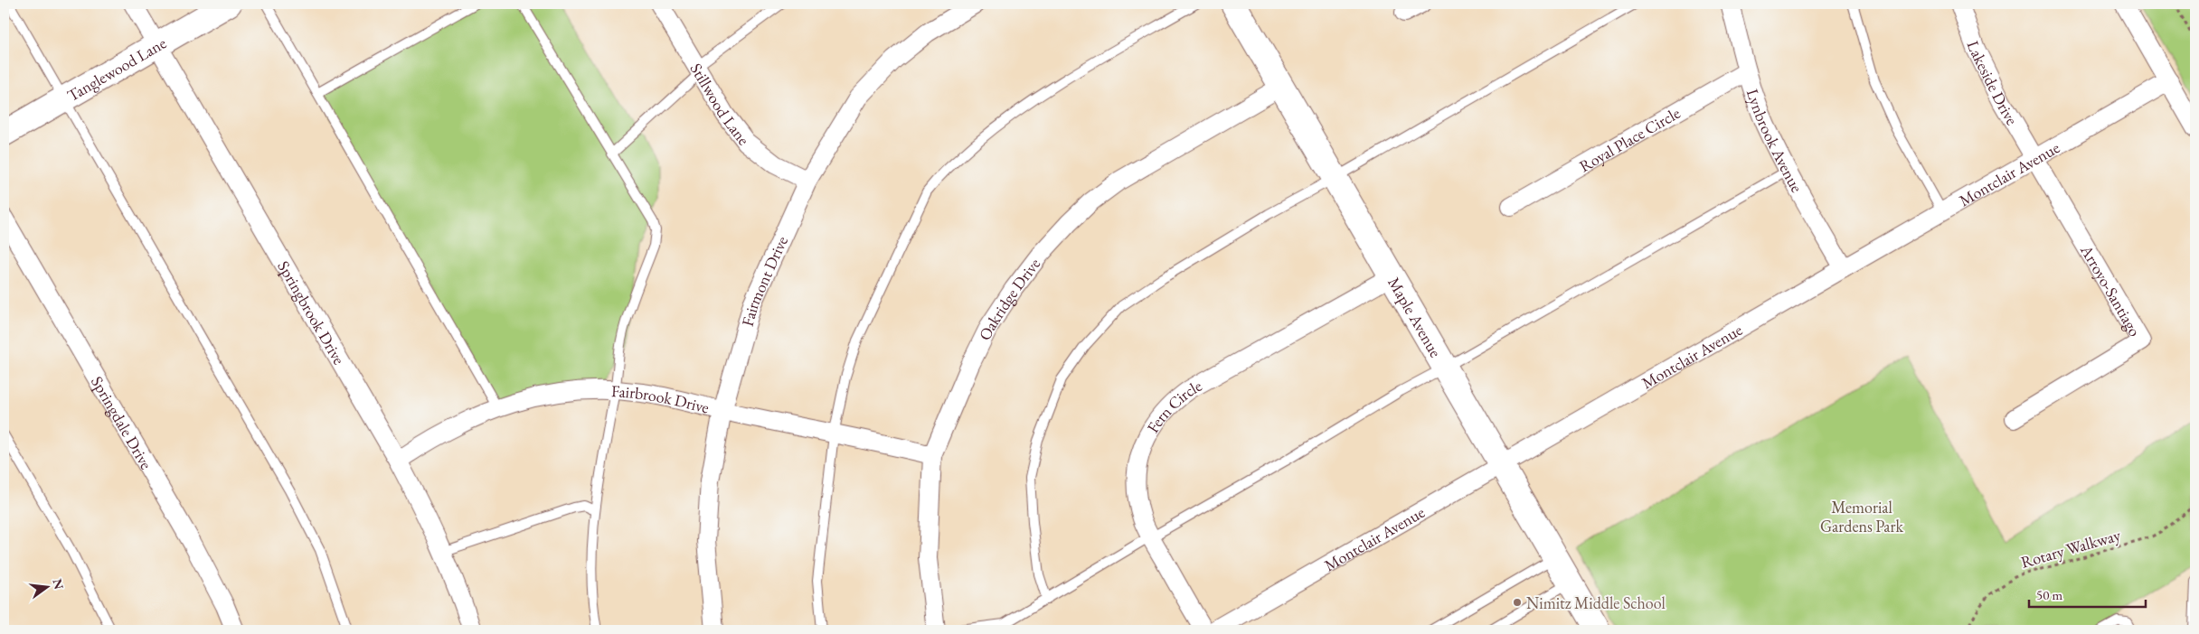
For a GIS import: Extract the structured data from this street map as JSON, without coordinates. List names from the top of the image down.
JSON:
{
  "streets": {
    "main road": ["Tanglewood Lane", "Maple Avenue"],
    "street": [
      "Lakeside Drive",
      "Stillwood Lane",
      "Royal Place Circle",
      "Lynbrook Avenue",
      "Montclair Avenue",
      "Fairmont Drive",
      "Arroyo-Santiago",
      "Oakridge Drive",
      "Springbrook Drive",
      "Fairbrook Drive",
      "Fern Circle",
      "Springdale Drive"
    ],
    "path": ["Rotary Walkway"]
  },
  "crossings": [
    ["Tanglewood Lane", "Springbrook Drive"],
    ["Lakeside Drive", "Montclair Avenue"],
    ["Lakeside Drive", "Arroyo-Santiago"],
    ["Stillwood Lane", "Fairmont Drive"],
    ["Royal Place Circle", "Lynbrook Avenue"],
    ["Lynbrook Avenue", "Montclair Avenue"],
    ["Montclair Avenue", "Arroyo-Santiago"],
    ["Montclair Avenue", "Maple Avenue"],
    ["Fairmont Drive", "Fairbrook Drive"],
    ["Oakridge Drive", "Maple Avenue"],
    ["Oakridge Drive", "Fairbrook Drive"],
    ["Springbrook Drive", "Fairbrook Drive"],
    ["Maple Avenue", "Fern Circle"]
  ],
  "parks": ["Memorial Gardens Park"],
  "places": ["Nimitz Middle School"],
  "scale_bar": "50 m",
  "north": "right"
}
